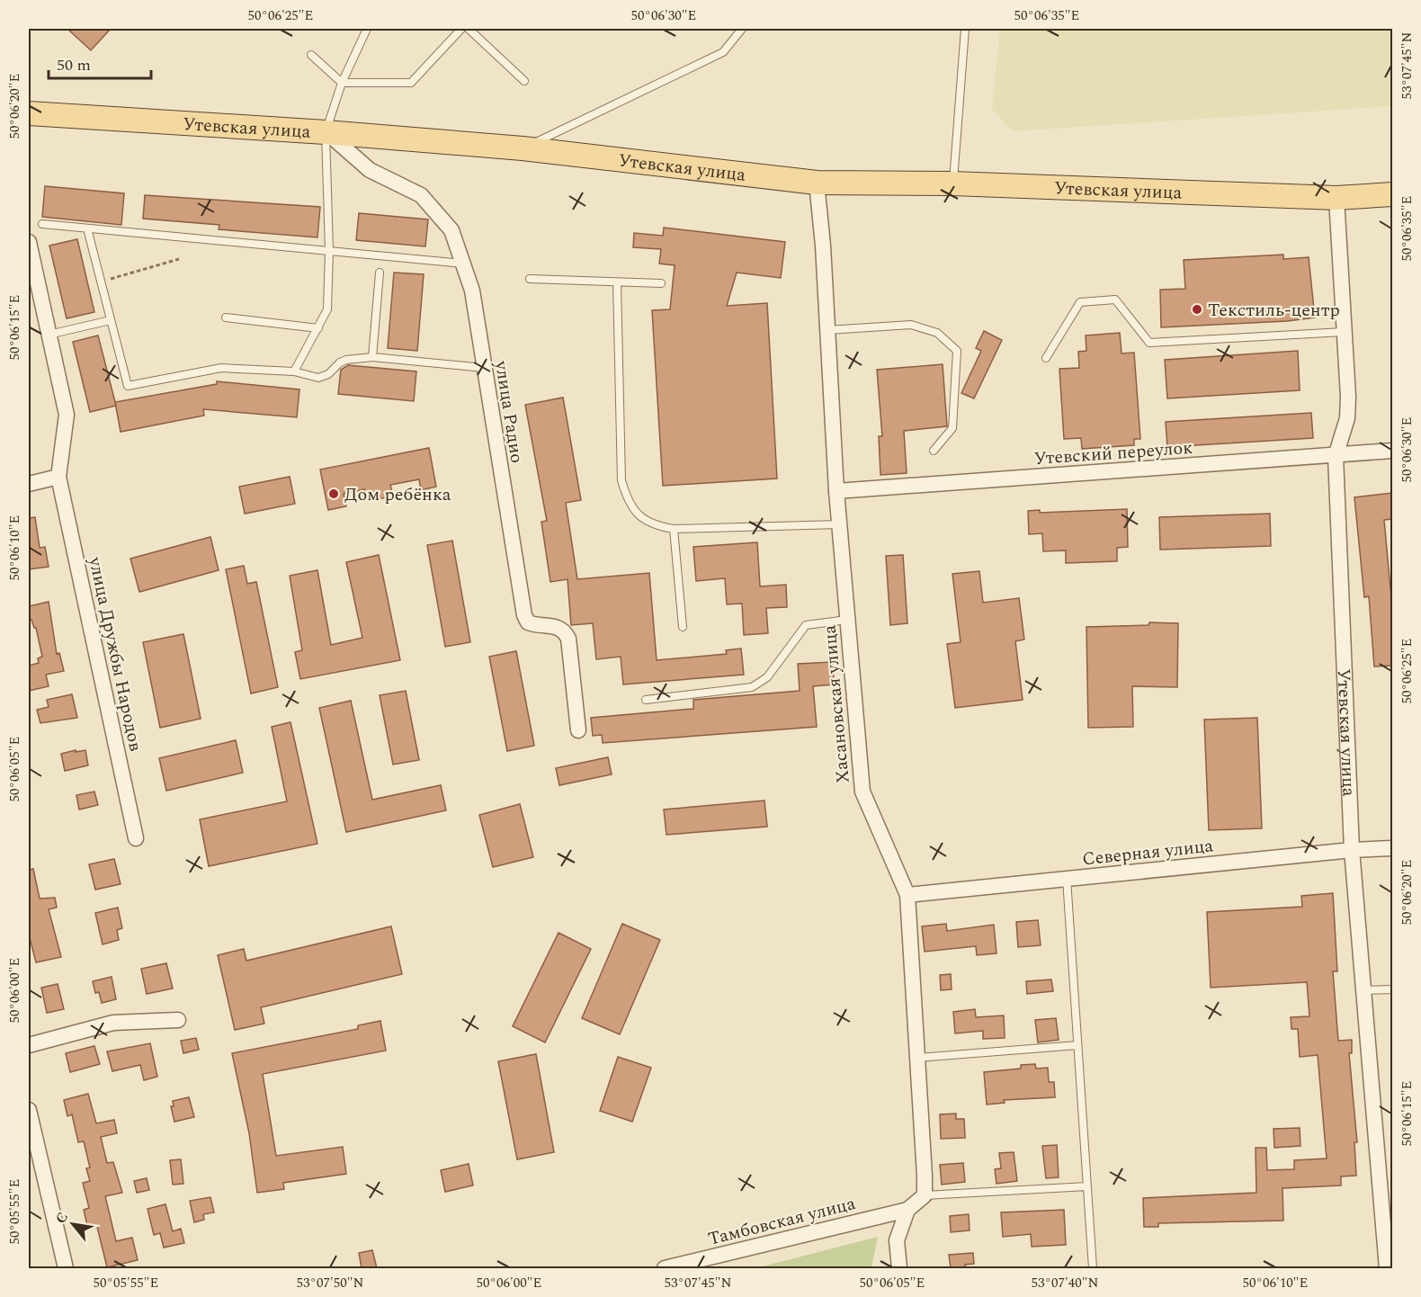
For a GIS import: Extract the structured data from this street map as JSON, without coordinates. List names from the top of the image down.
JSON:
{
  "streets": {
    "main road": ["Утевская улица"],
    "street": [
      "улица Радио",
      "Утевский переулок",
      "улица Дружбы Народов",
      "Хасановская улица",
      "Северная улица",
      "Тамбовская улица"
    ]
  },
  "crossings": [
    ["Утевская улица", "улица Радио"],
    ["Утевская улица", "Утевский переулок"],
    ["Утевская улица", "Хасановская улица"],
    ["Утевская улица", "Северная улица"],
    ["Утевский переулок", "Хасановская улица"],
    ["Хасановская улица", "Северная улица"]
  ],
  "places": ["Текстиль-центр", "Дом ребёнка"],
  "scale_bar": "50 m",
  "north": "top left",
  "coordinates": [
    "50°06'25\"E",
    "50°06'30\"E",
    "50°06'35\"E",
    "53°07'45\"N",
    "50°06'20\"E",
    "50°06'15\"E",
    "50°06'10\"E",
    "50°06'05\"E",
    "50°06'00\"E",
    "50°05'55\"E",
    "53°07'50\"N",
    "53°07'40\"N"
  ]
}
